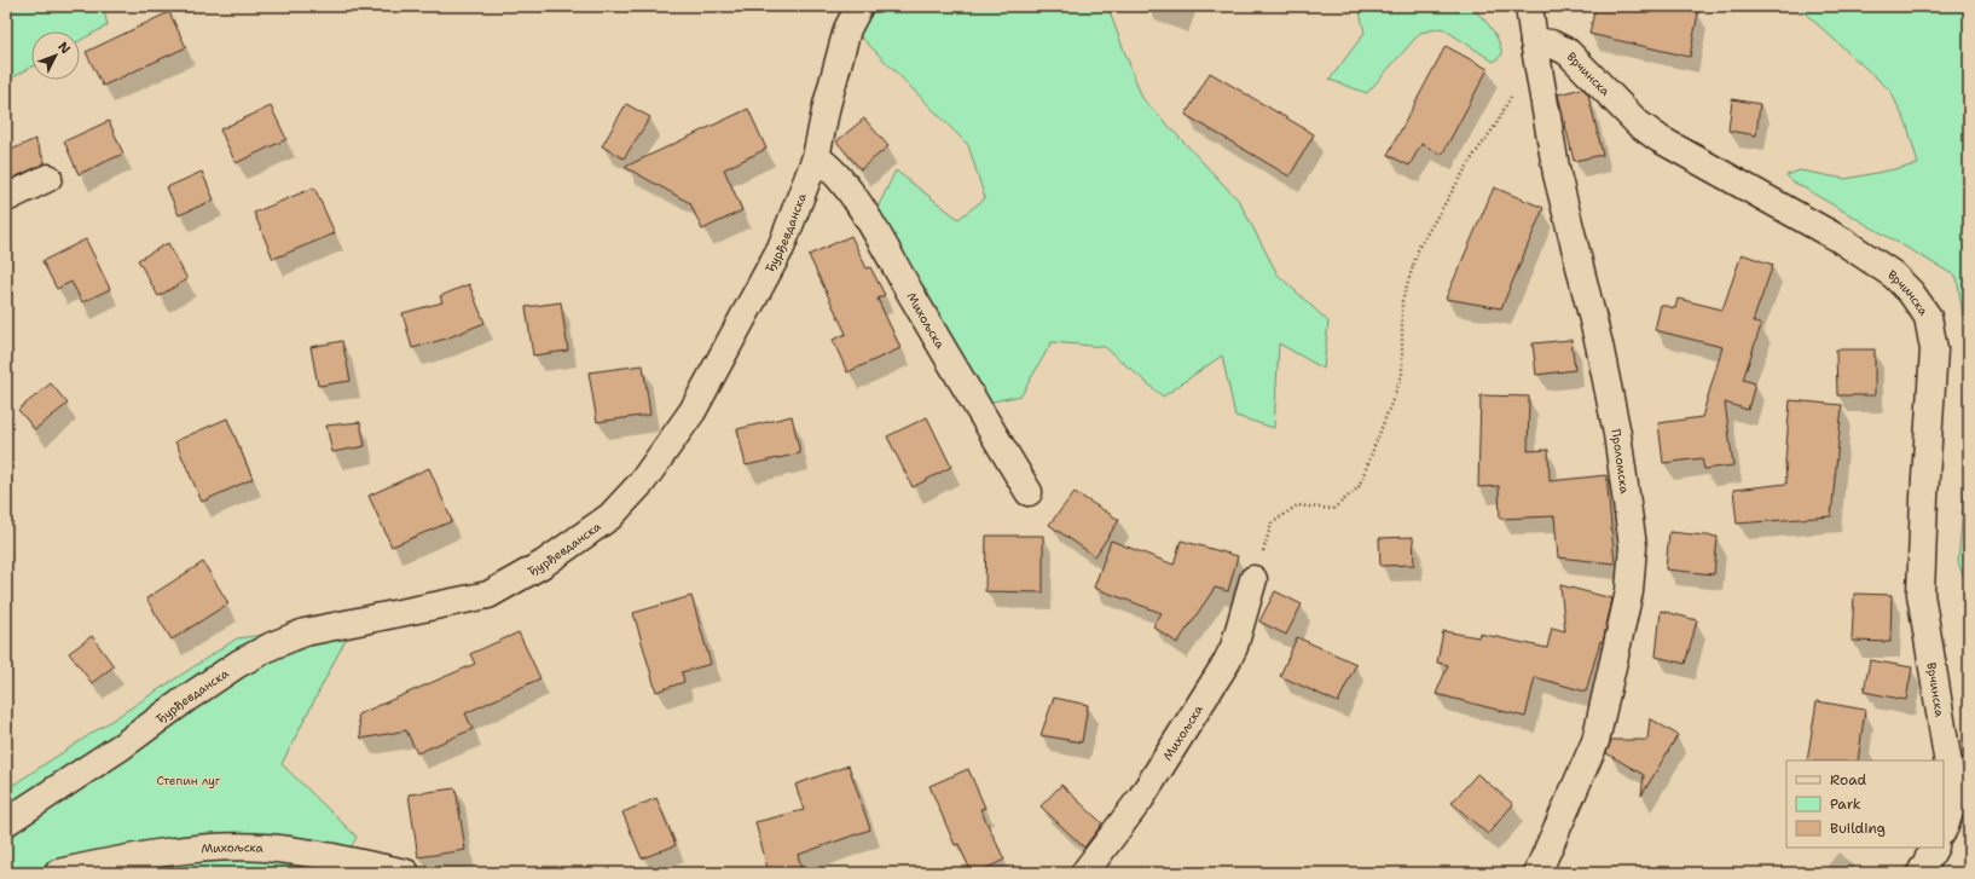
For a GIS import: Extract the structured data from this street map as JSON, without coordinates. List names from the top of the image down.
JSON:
{
  "streets": {
    "street": [
      "Врчинска",
      "Ђурђевданска",
      "Михољска",
      "Проломска"
    ]
  },
  "crossings": [
    ["Врчинска", "Проломска"],
    ["Ђурђевданска", "Михољска"]
  ],
  "parks": ["Степин луг"],
  "legend": ["Road", "Park", "Building"],
  "north": "top right"
}
